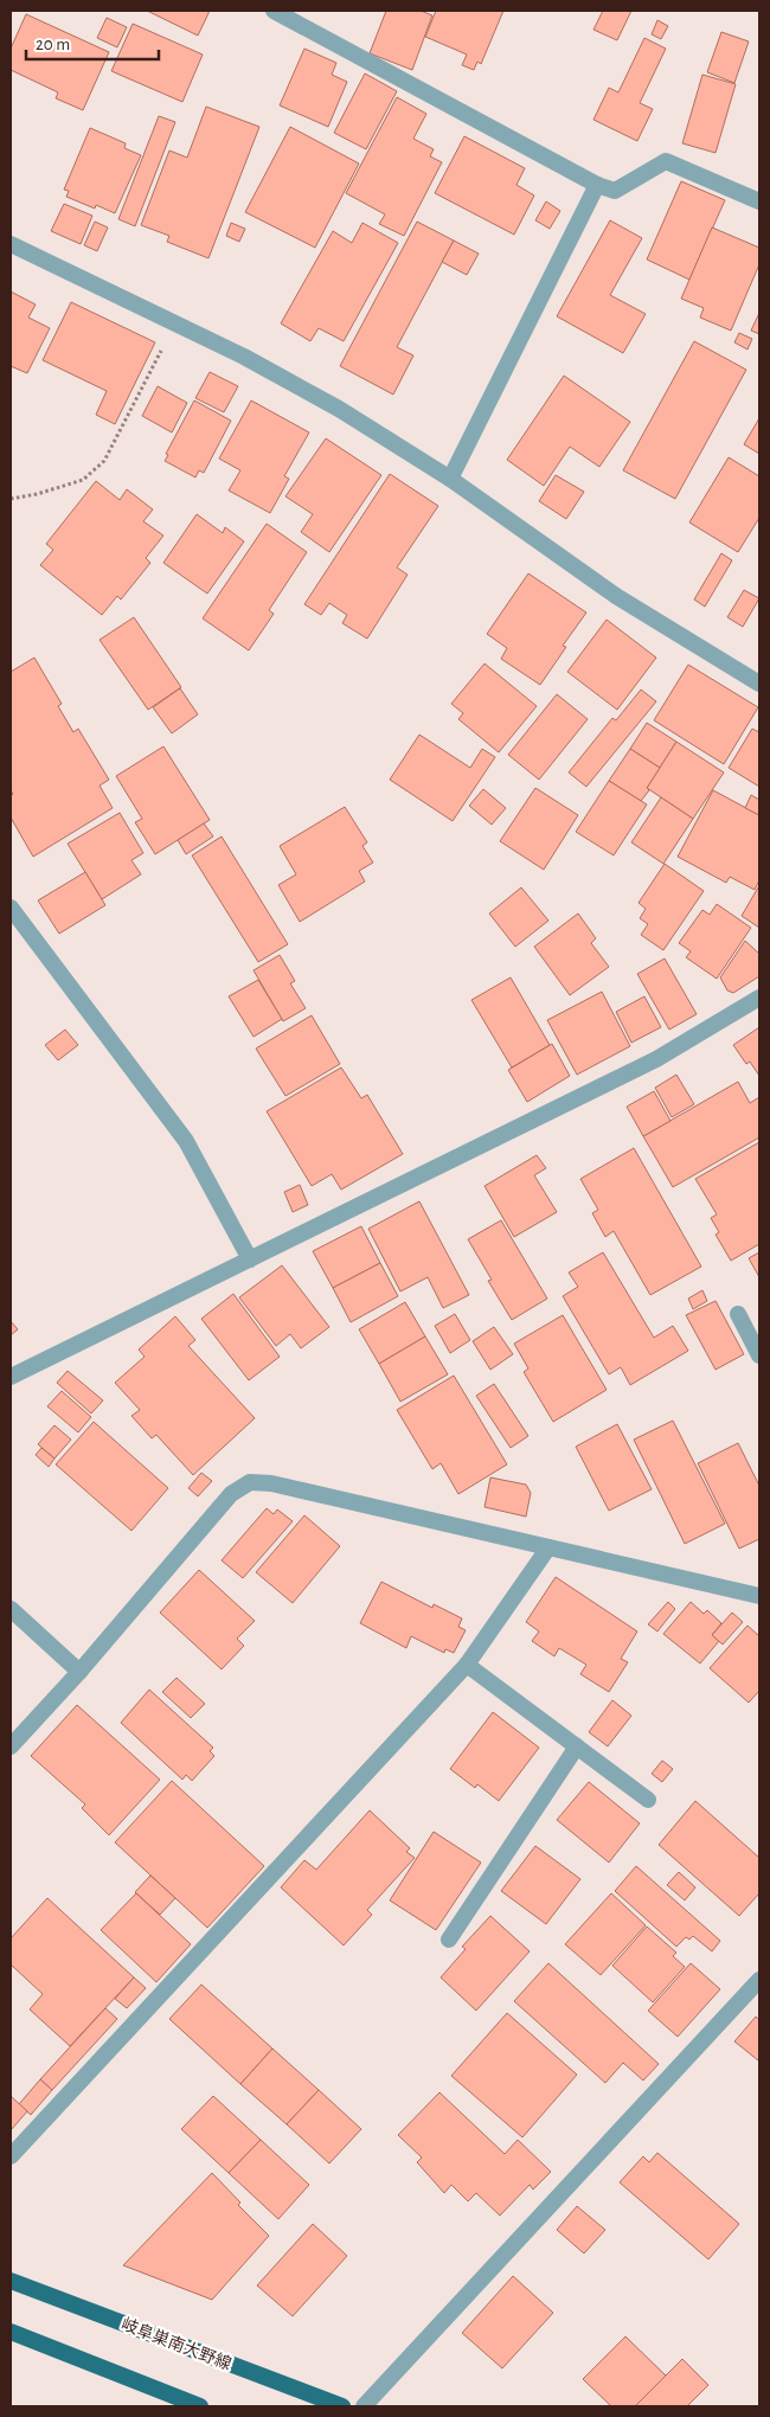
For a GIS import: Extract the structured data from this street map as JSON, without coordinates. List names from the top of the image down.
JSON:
{
  "streets": {
    "main road": ["岐阜巣南大野線"]
  },
  "scale_bar": "20 m"
}
